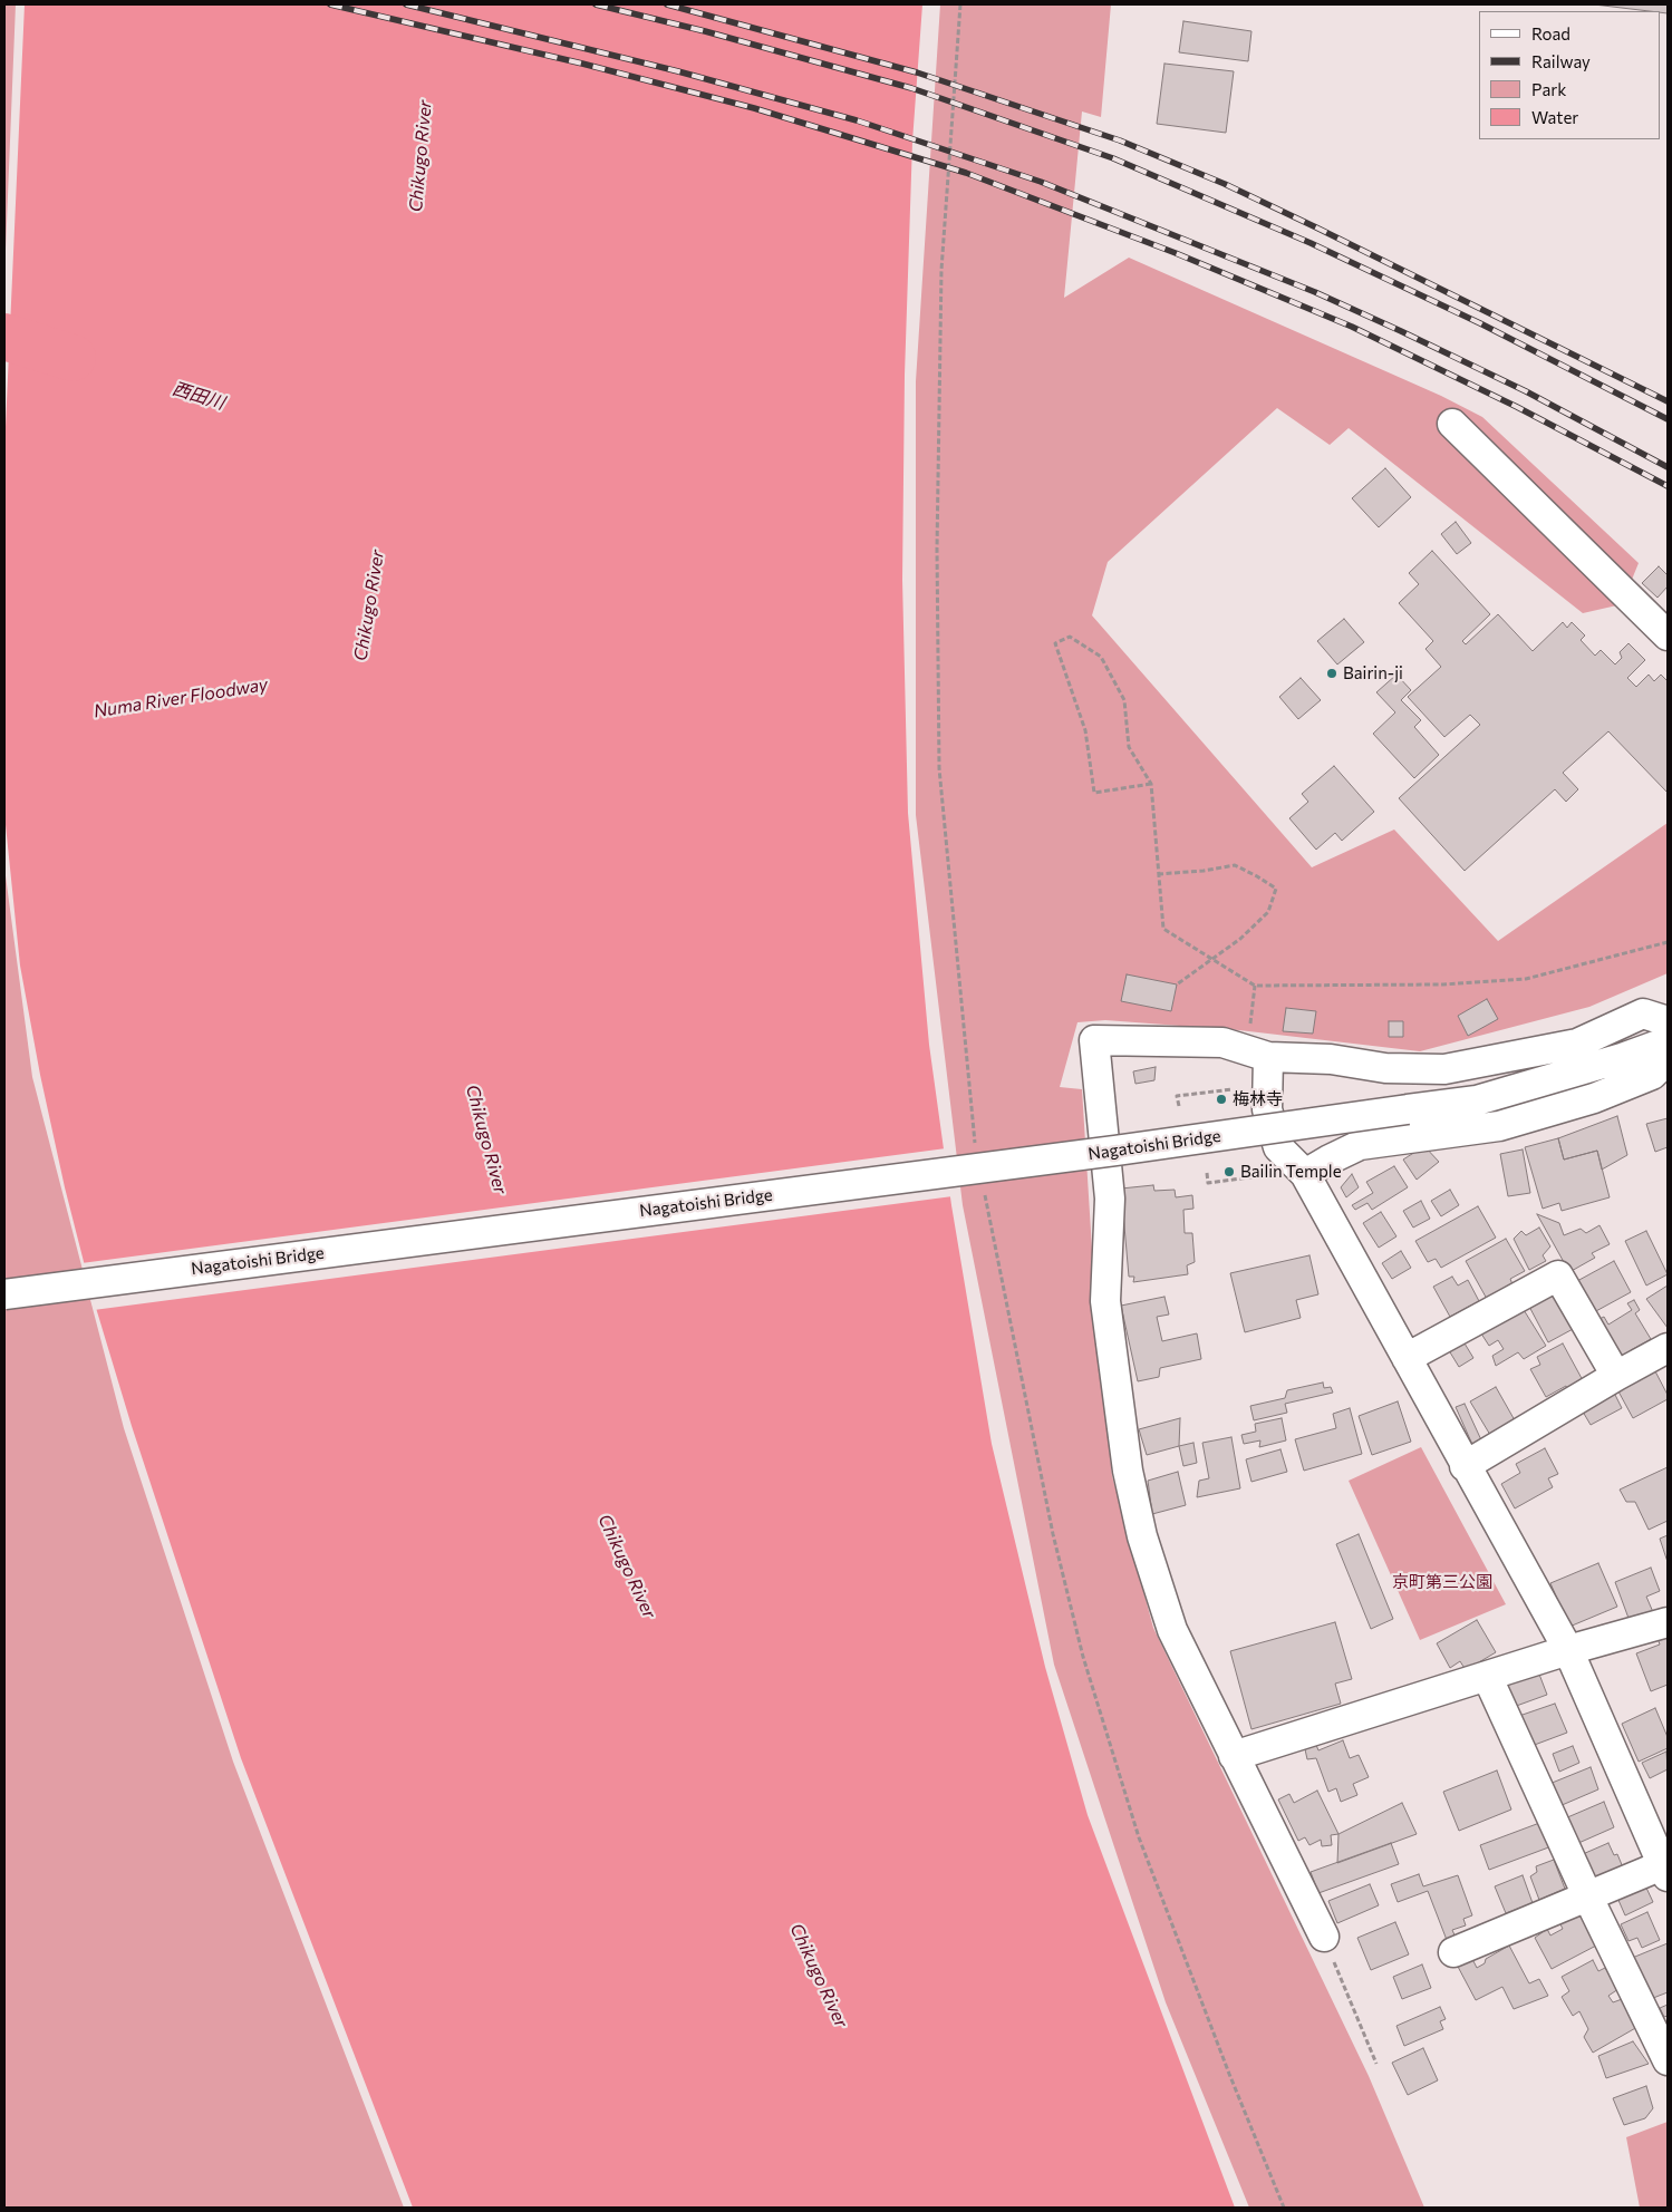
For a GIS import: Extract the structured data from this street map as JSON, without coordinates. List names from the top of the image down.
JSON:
{
  "streets": {
    "street": ["Nagatoishi Bridge"]
  },
  "water": ["Chikugo River", "西田川", "Numa River Floodway"],
  "parks": ["京町第三公園"],
  "places": ["Bairin-ji", "梅林寺", "Bailin Temple"],
  "legend": [
    "Road",
    "Railway",
    "Park",
    "Water"
  ]
}
